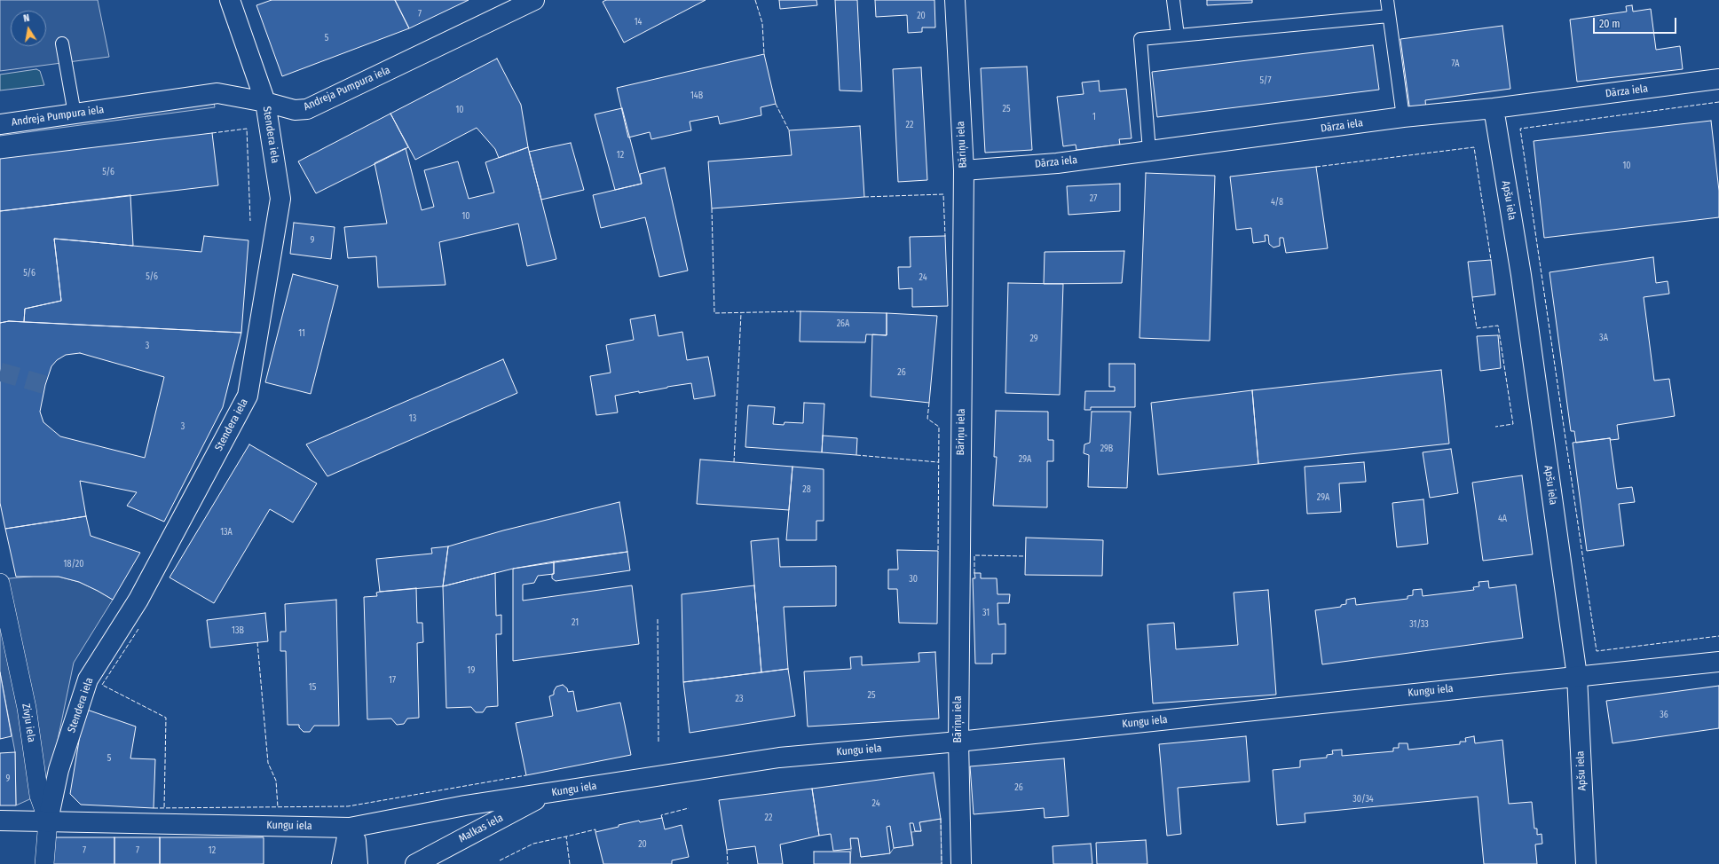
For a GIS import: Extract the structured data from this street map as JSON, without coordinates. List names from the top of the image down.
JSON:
{
  "streets": {
    "street": [
      "Andreja Pumpura iela",
      "Dārza iela",
      "Stendera iela",
      "Bāriņu iela",
      "Apšu iela",
      "Kungu iela",
      "Zivju iela",
      "Malkas iela"
    ]
  },
  "crossings": [
    ["Andreja Pumpura iela", "Stendera iela"],
    ["Dārza iela", "Bāriņu iela"],
    ["Dārza iela", "Apšu iela"],
    ["Stendera iela", "Kungu iela"],
    ["Stendera iela", "Zivju iela"],
    ["Bāriņu iela", "Kungu iela"],
    ["Apšu iela", "Kungu iela"],
    ["Kungu iela", "Zivju iela"],
    ["Kungu iela", "Malkas iela"]
  ],
  "house_numbers": [
    "7",
    "20",
    "14",
    "5",
    "7A",
    "5/7",
    "14B",
    "25",
    "10",
    "1",
    "22",
    "12",
    "10",
    "5/6",
    "27",
    "4/8",
    "10",
    "9",
    "5/6",
    "5/6",
    "24",
    "26A",
    "11",
    "3A",
    "29",
    "3",
    "26",
    "13",
    "3",
    "29B",
    "29A",
    "28",
    "29A",
    "4A",
    "13A",
    "18/20",
    "30",
    "31",
    "21",
    "31/33",
    "13B",
    "19",
    "17",
    "15",
    "25",
    "23",
    "36",
    "5",
    "9",
    "26",
    "30/34",
    "24",
    "22",
    "20",
    "7",
    "7",
    "12"
  ],
  "scale_bar": "20 m",
  "north": "top"
}
